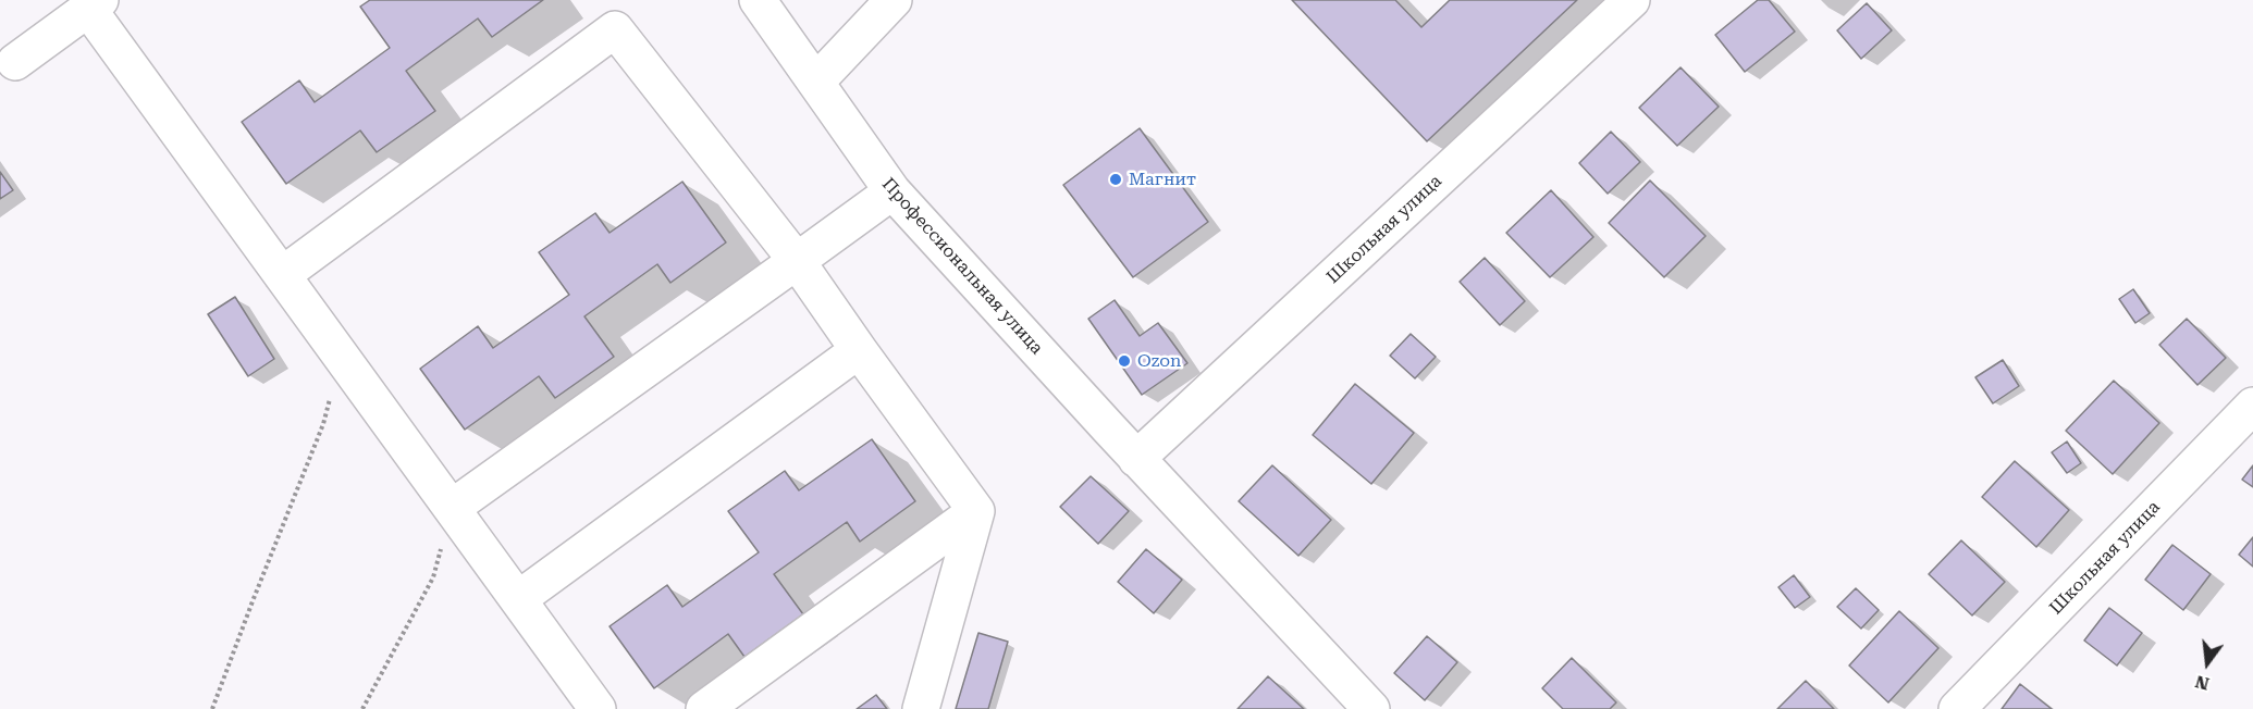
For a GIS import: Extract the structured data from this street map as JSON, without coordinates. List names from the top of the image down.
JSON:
{
  "streets": {
    "street": ["Школьная улица", "Профессиональная улица"]
  },
  "crossings": [
    ["Школьная улица", "Профессиональная улица"]
  ],
  "places": ["Магнит", "Ozon"],
  "north": "bottom"
}
